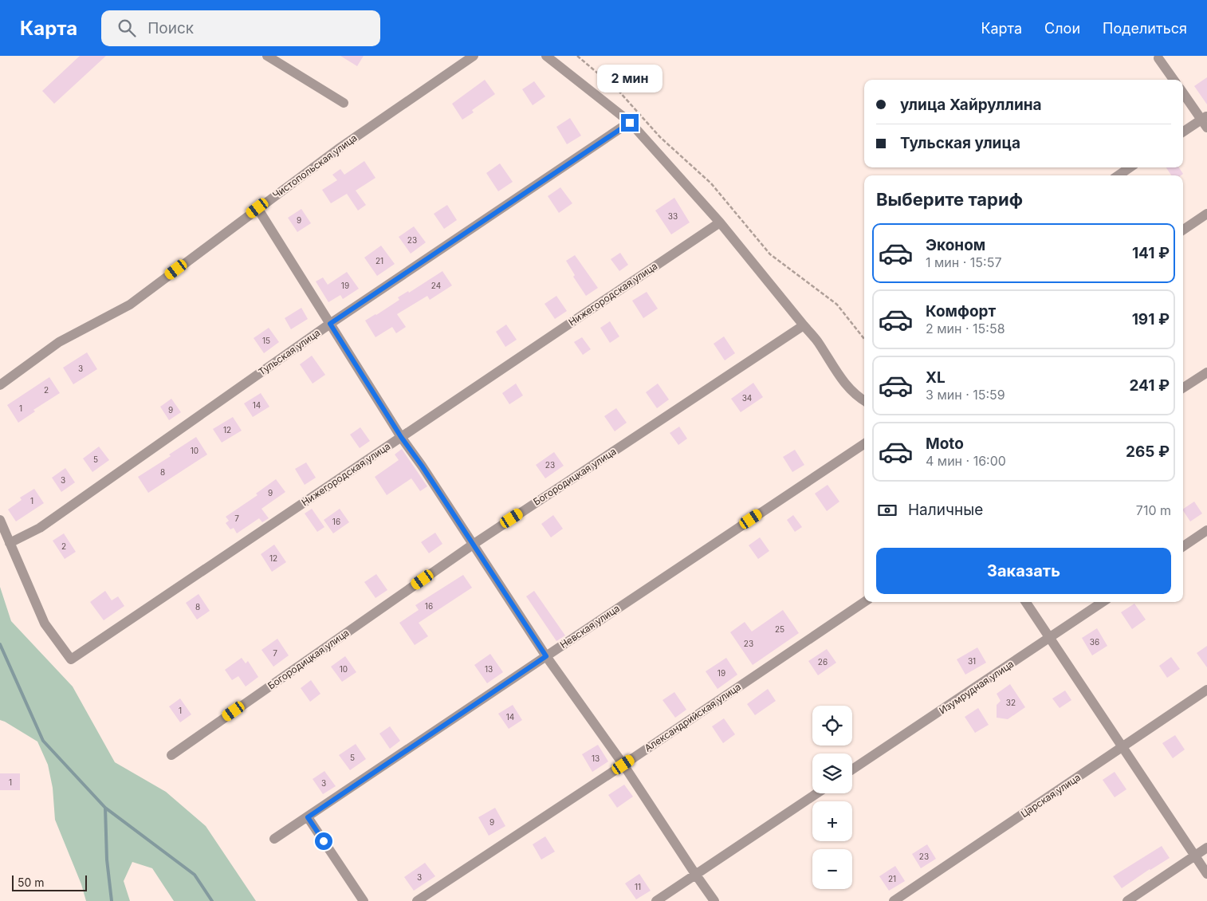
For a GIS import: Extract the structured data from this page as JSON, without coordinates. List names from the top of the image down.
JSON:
{
  "streets": {
    "street": [
      "Чистопольская улица",
      "Нижегородская улица",
      "Тульская улица",
      "Богородицкая улица",
      "Невская улица",
      "Изумрудная улица",
      "Александрийская улица",
      "Царская улица"
    ]
  },
  "crossings": [
    ["Нижегородская улица", "Тульская улица"]
  ],
  "house_numbers": [
    "33",
    "9",
    "23",
    "21",
    "19",
    "24",
    "15",
    "3",
    "2",
    "34",
    "14",
    "1",
    "9",
    "12",
    "10",
    "5",
    "23",
    "8",
    "3",
    "9",
    "1",
    "7",
    "16",
    "2",
    "12",
    "16",
    "8",
    "25",
    "36",
    "23",
    "7",
    "31",
    "26",
    "10",
    "13",
    "19",
    "32",
    "1",
    "14",
    "5",
    "13",
    "1",
    "3",
    "9",
    "23",
    "3",
    "21",
    "11"
  ],
  "scale_bar": "50 m",
  "page": {
    "header": "Карта",
    "search": "Поиск",
    "nav": ["Карта", "Слои", "Поделиться"],
    "bubble": "2 мин",
    "banner": ["улица Хайруллина", "Тульская улица"],
    "heading": "Выберите тариф",
    "list": [
      {
        "name": "Эконом",
        "note": "1 мин · 15:57",
        "value": "141 ₽"
      },
      {
        "name": "Комфорт",
        "note": "2 мин · 15:58",
        "value": "191 ₽"
      },
      {
        "name": "XL",
        "note": "3 мин · 15:59",
        "value": "241 ₽"
      },
      {
        "name": "Moto",
        "note": "4 мин · 16:00",
        "value": "265 ₽"
      }
    ],
    "pay": ["Наличные", "710 m"],
    "buttons": "Заказать",
    "map_buttons": ["+", "−"],
    "scale": "50 m"
  }
}
